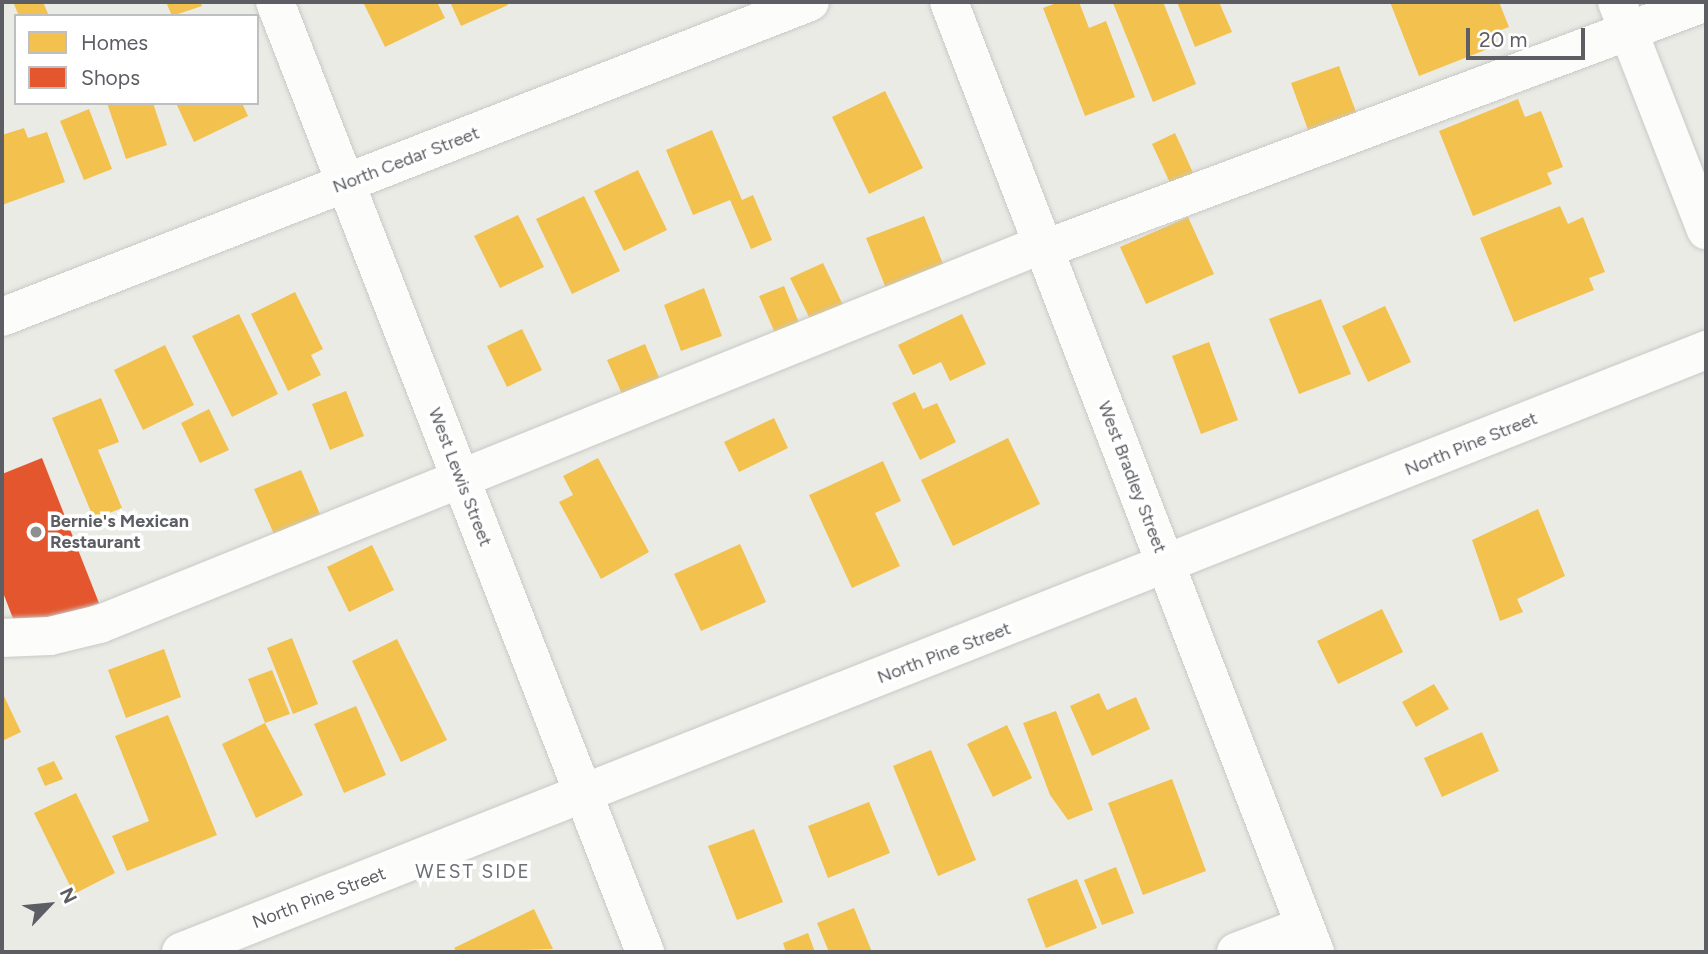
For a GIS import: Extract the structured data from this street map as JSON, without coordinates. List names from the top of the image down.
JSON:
{
  "streets": {
    "street": [
      "North Cedar Street",
      "North Pine Street",
      "West Lewis Street",
      "West Bradley Street"
    ]
  },
  "crossings": [
    ["North Cedar Street", "West Lewis Street"],
    ["North Pine Street", "West Lewis Street"],
    ["North Pine Street", "West Bradley Street"]
  ],
  "districts": ["WEST SIDE"],
  "places": ["Bernie's Mexican Restaurant"],
  "legend": ["Homes", "Shops"],
  "scale_bar": "20 m",
  "north": "top right"
}
